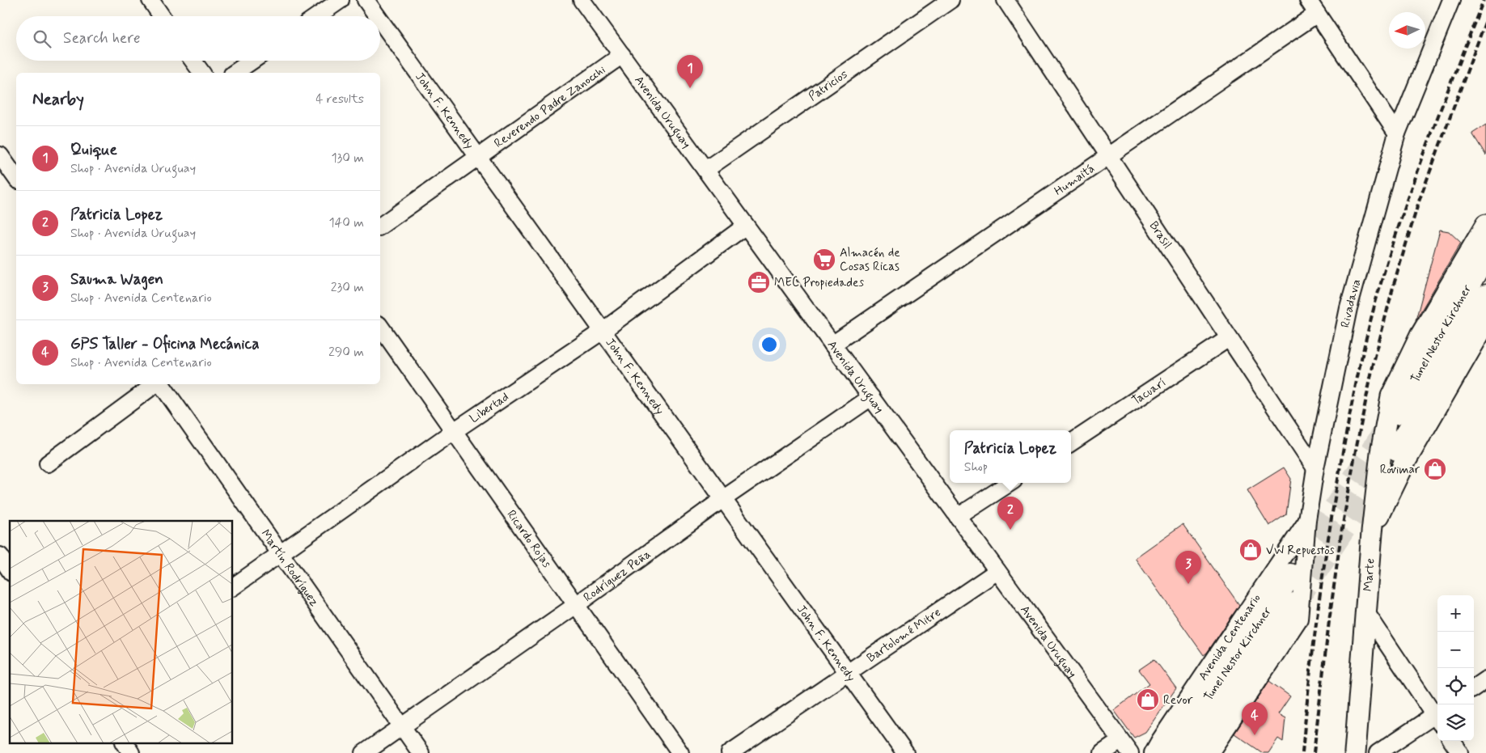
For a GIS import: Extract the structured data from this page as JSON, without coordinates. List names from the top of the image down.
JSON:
{
  "streets": {
    "main road": ["Tunel Nestor Kirchner"],
    "street": [
      "Patricios",
      "Reverendo Padre Zanocchi",
      "John F. Kennedy",
      "Avenida Uruguay",
      "Humaitá",
      "Brasil",
      "Rivadavia",
      "Tacuarí",
      "Libertad",
      "Ricardo Rojas",
      "Martín Rodríguez",
      "Marte",
      "Rodríguez Peña",
      "Bartolomé Mitre",
      "Avenida Centenario"
    ]
  },
  "crossings": [
    ["Patricios", "Avenida Uruguay"],
    ["Reverendo Padre Zanocchi", "John F. Kennedy"],
    ["Reverendo Padre Zanocchi", "Avenida Uruguay"],
    ["John F. Kennedy", "Libertad"],
    ["John F. Kennedy", "Rodríguez Peña"],
    ["John F. Kennedy", "Bartolomé Mitre"],
    ["Avenida Uruguay", "Humaitá"],
    ["Avenida Uruguay", "Libertad"],
    ["Avenida Uruguay", "Rodríguez Peña"],
    ["Avenida Uruguay", "Bartolomé Mitre"],
    ["Humaitá", "Brasil"],
    ["Brasil", "Rivadavia"],
    ["Brasil", "Tacuarí"],
    ["Rivadavia", "Tunel Nestor Kirchner"],
    ["Rivadavia", "Avenida Centenario"],
    ["Tunel Nestor Kirchner", "Marte"],
    ["Libertad", "Ricardo Rojas"],
    ["Libertad", "Martín Rodríguez"],
    ["Ricardo Rojas", "Rodríguez Peña"],
    ["Martín Rodríguez", "Rodríguez Peña"]
  ],
  "places": {
    "supermarket": ["Almacén de Cosas Ricas"],
    "office": ["MEC Propiedades"],
    "shop": ["Rovimar", "VW Repuestos", "Revor"]
  },
  "north": "left",
  "page": {
    "search": "Search here",
    "pins": [
      "1",
      "2",
      "3",
      "4"
    ],
    "heading": ["Nearby", "4 results"],
    "list": [
      {
        "mark": "1",
        "name": "Quique",
        "note": "Shop · Avenida Uruguay",
        "value": "130 m"
      },
      {
        "mark": "2",
        "name": "Patricia Lopez",
        "note": "Shop · Avenida Uruguay",
        "value": "140 m"
      },
      {
        "mark": "3",
        "name": "Sauma Wagen",
        "note": "Shop · Avenida Centenario",
        "value": "230 m"
      },
      {
        "mark": "4",
        "name": "GPS Taller - Oficina Mecánica",
        "note": "Shop · Avenida Centenario",
        "value": "290 m"
      }
    ],
    "popup": ["Patricia Lopez", "Shop"],
    "map_buttons": ["+", "−"]
  }
}
